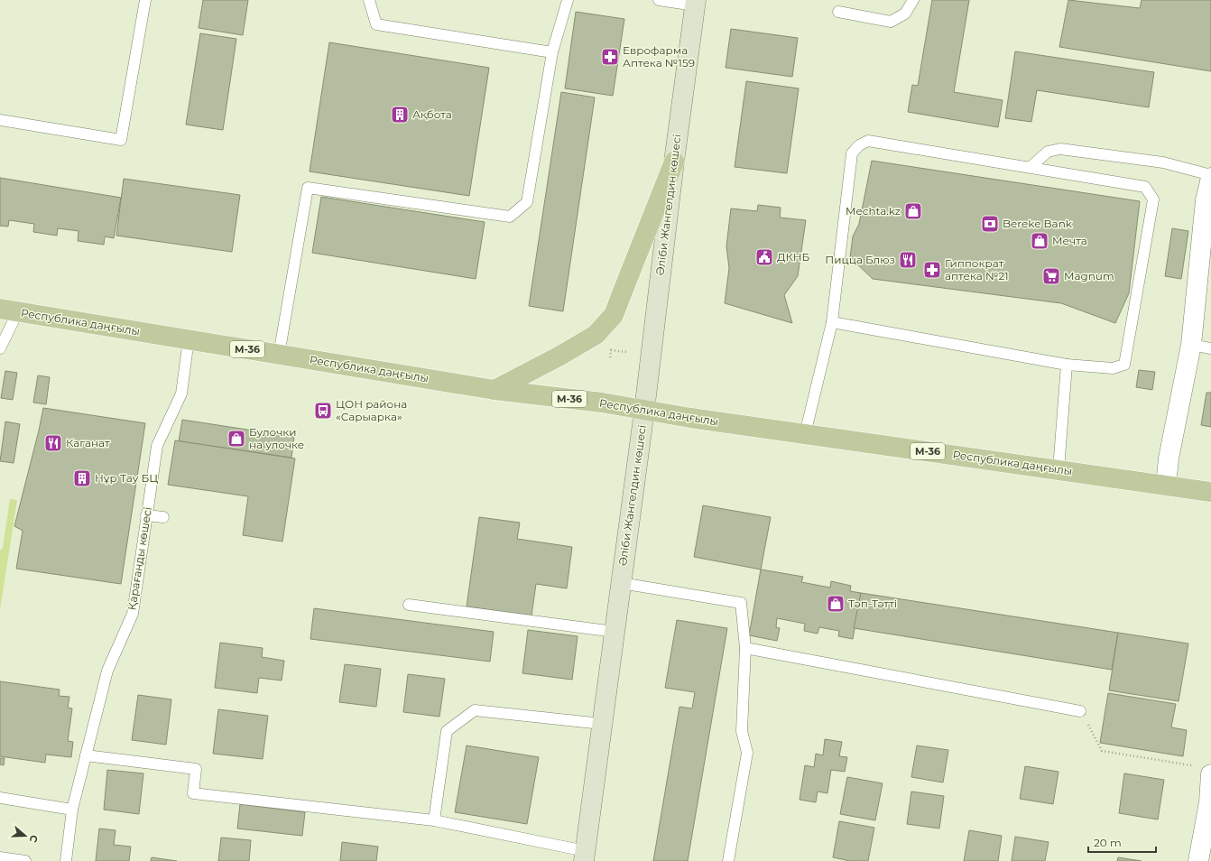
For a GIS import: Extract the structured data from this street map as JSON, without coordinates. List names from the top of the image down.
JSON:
{
  "streets": {
    "main road": ["Республика даңғылы", "M-36"],
    "street": ["Әліби Жангелдин көшесі"],
    "lane": ["Қарағанды көшесі"]
  },
  "crossings": [
    ["Әліби Жангелдин көшесі", "Республика даңғылы"],
    ["Республика даңғылы", "Қарағанды көшесі"]
  ],
  "places": {
    "pharmacy": ["Еврофарма Аптека №159", "Гиппократ аптека №21"],
    "building": ["Ақбота", "Нұр Тау БЦ"],
    "shop": [
      "Mechta.kz",
      "Мечта",
      "Булочки на улочке",
      "Тәп-Тәтті"
    ],
    "bank": ["Bereke Bank"],
    "public building": ["ДКНБ"],
    "restaurant": ["Пицца Блюз", "Каганат"],
    "supermarket": ["Magnum"],
    "bus stop": ["ЦОН района «Сарыарка»"]
  },
  "scale_bar": "20 m",
  "north": "right"
}
